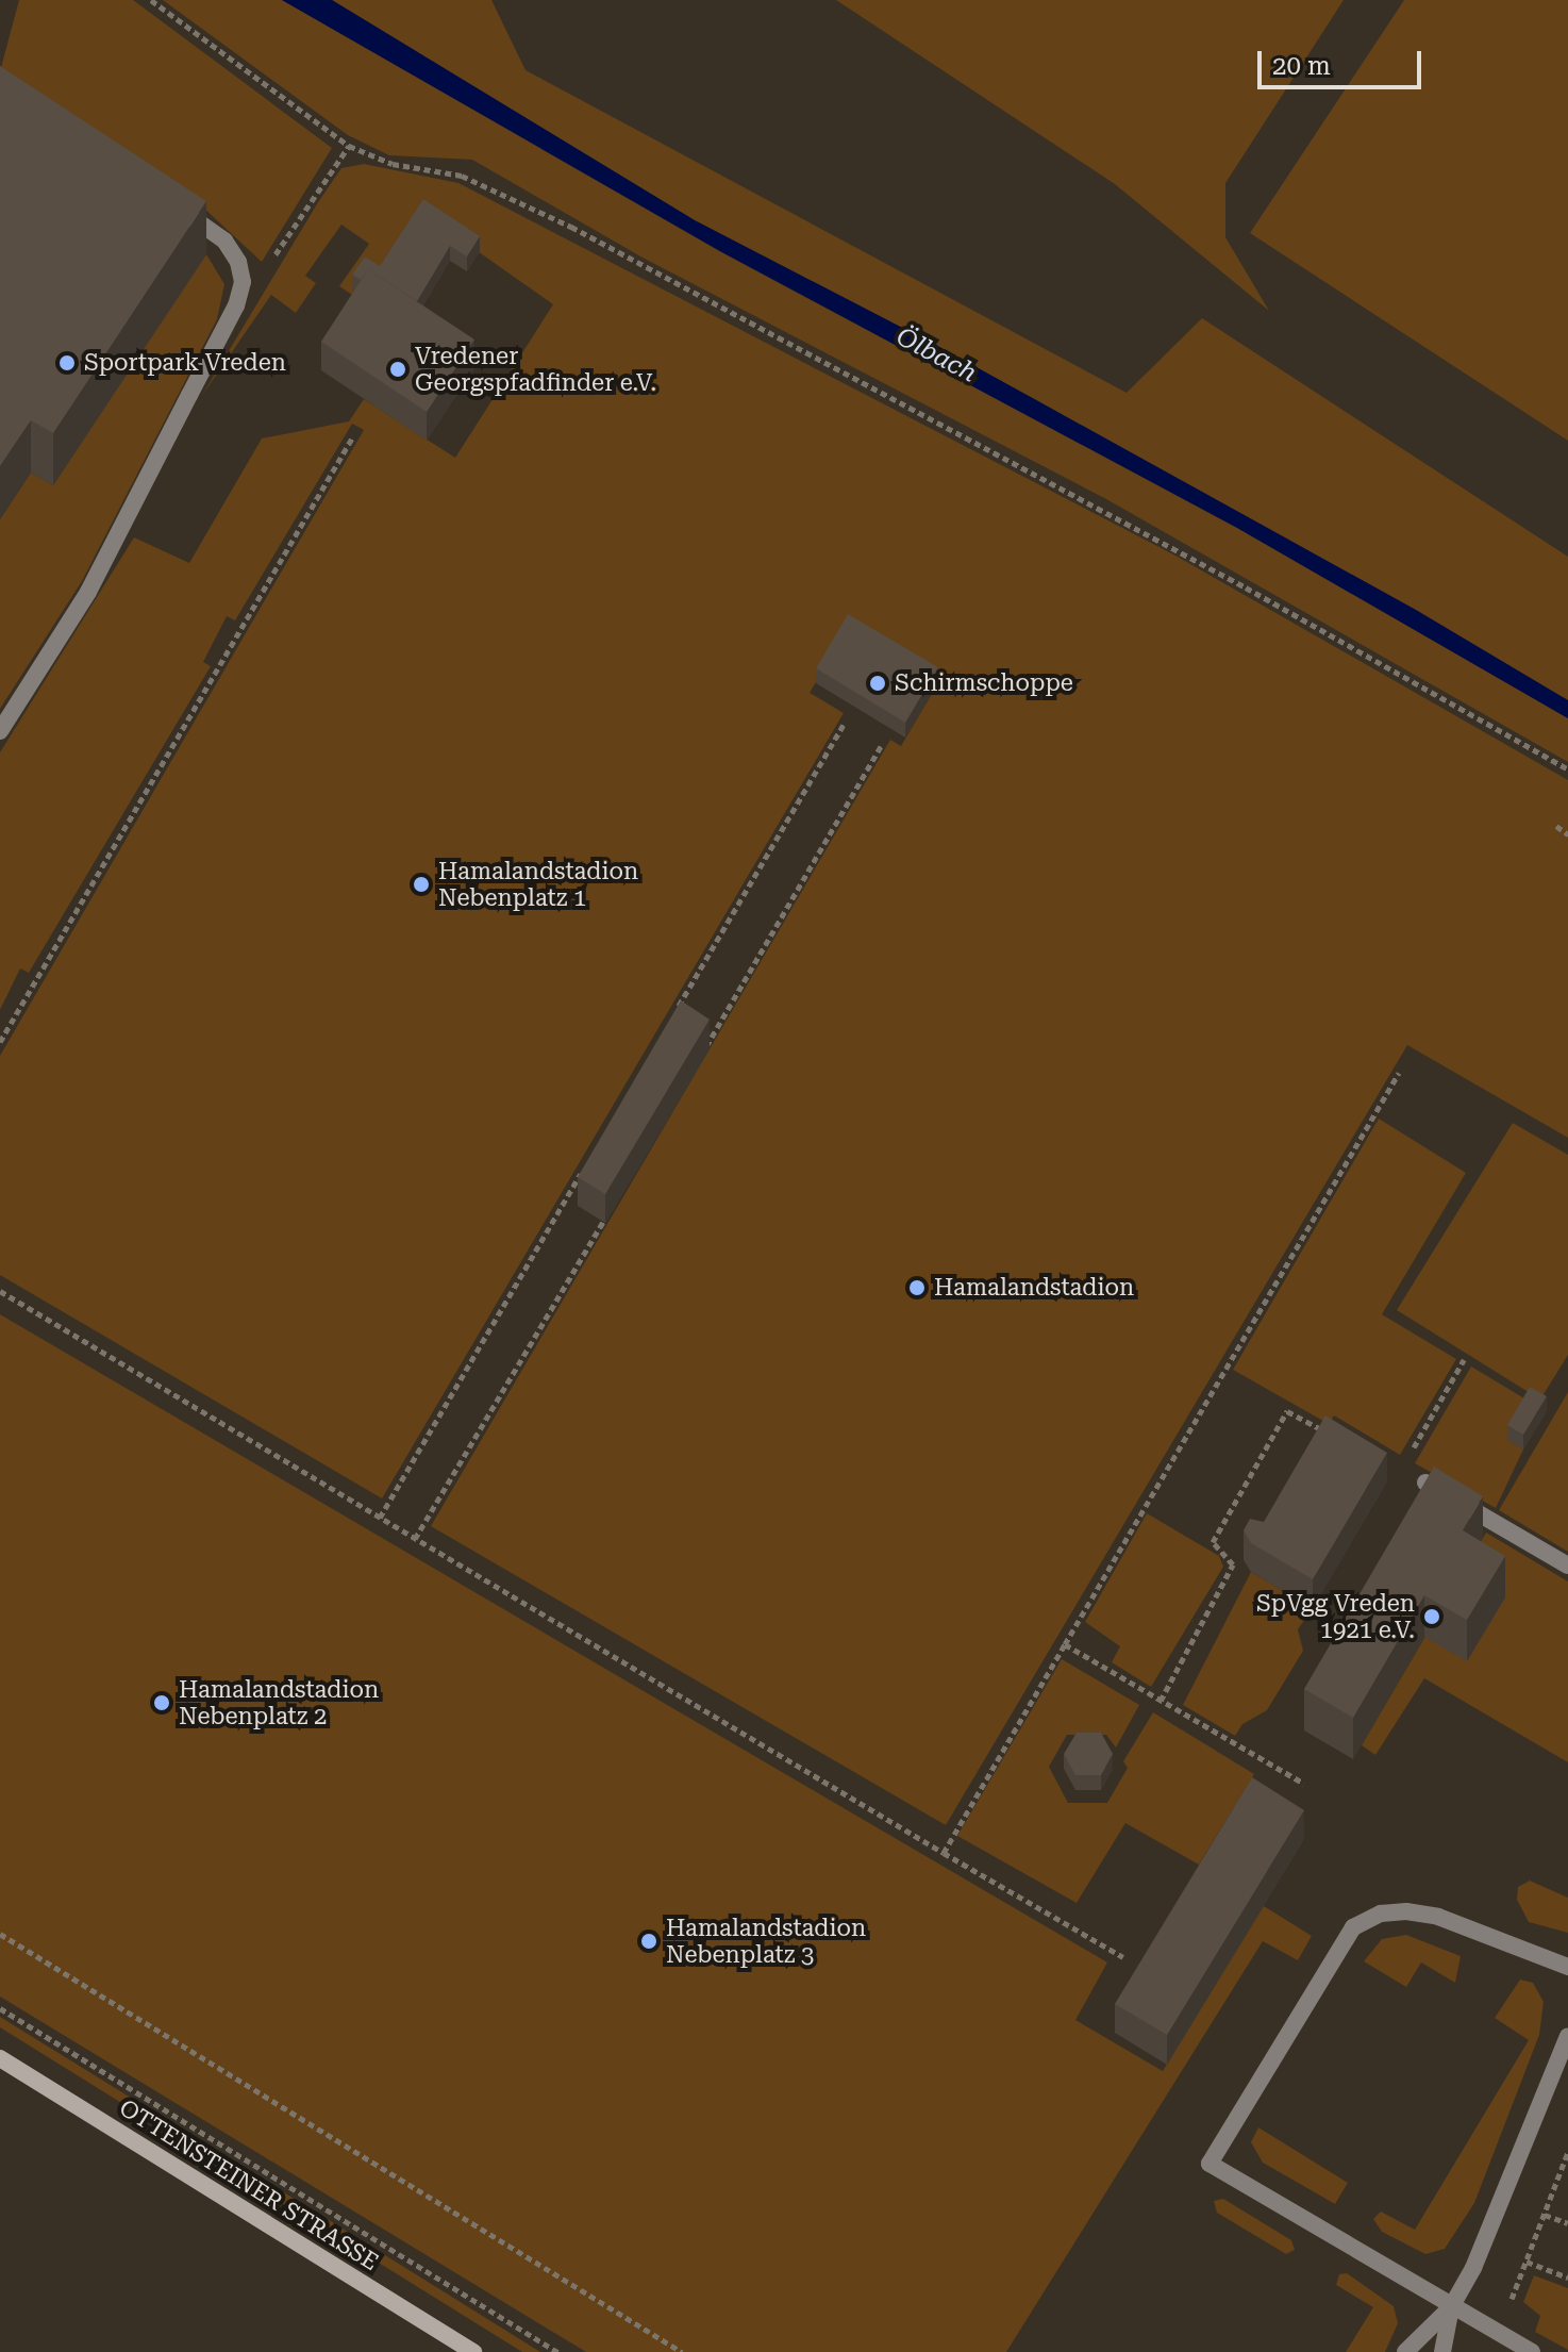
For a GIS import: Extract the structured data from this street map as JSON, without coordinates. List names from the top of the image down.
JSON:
{
  "streets": {
    "main road": ["OTTENSTEINER STRASSE"]
  },
  "water": ["Ölbach"],
  "places": [
    "Sportpark Vreden",
    "Vredener Georgspfadfinder e.V.",
    "Schirmschoppe",
    "Hamalandstadion Nebenplatz 1",
    "Hamalandstadion",
    "SpVgg Vreden 1921 e.V.",
    "Hamalandstadion Nebenplatz 2",
    "Hamalandstadion Nebenplatz 3"
  ],
  "scale_bar": "20 m"
}
